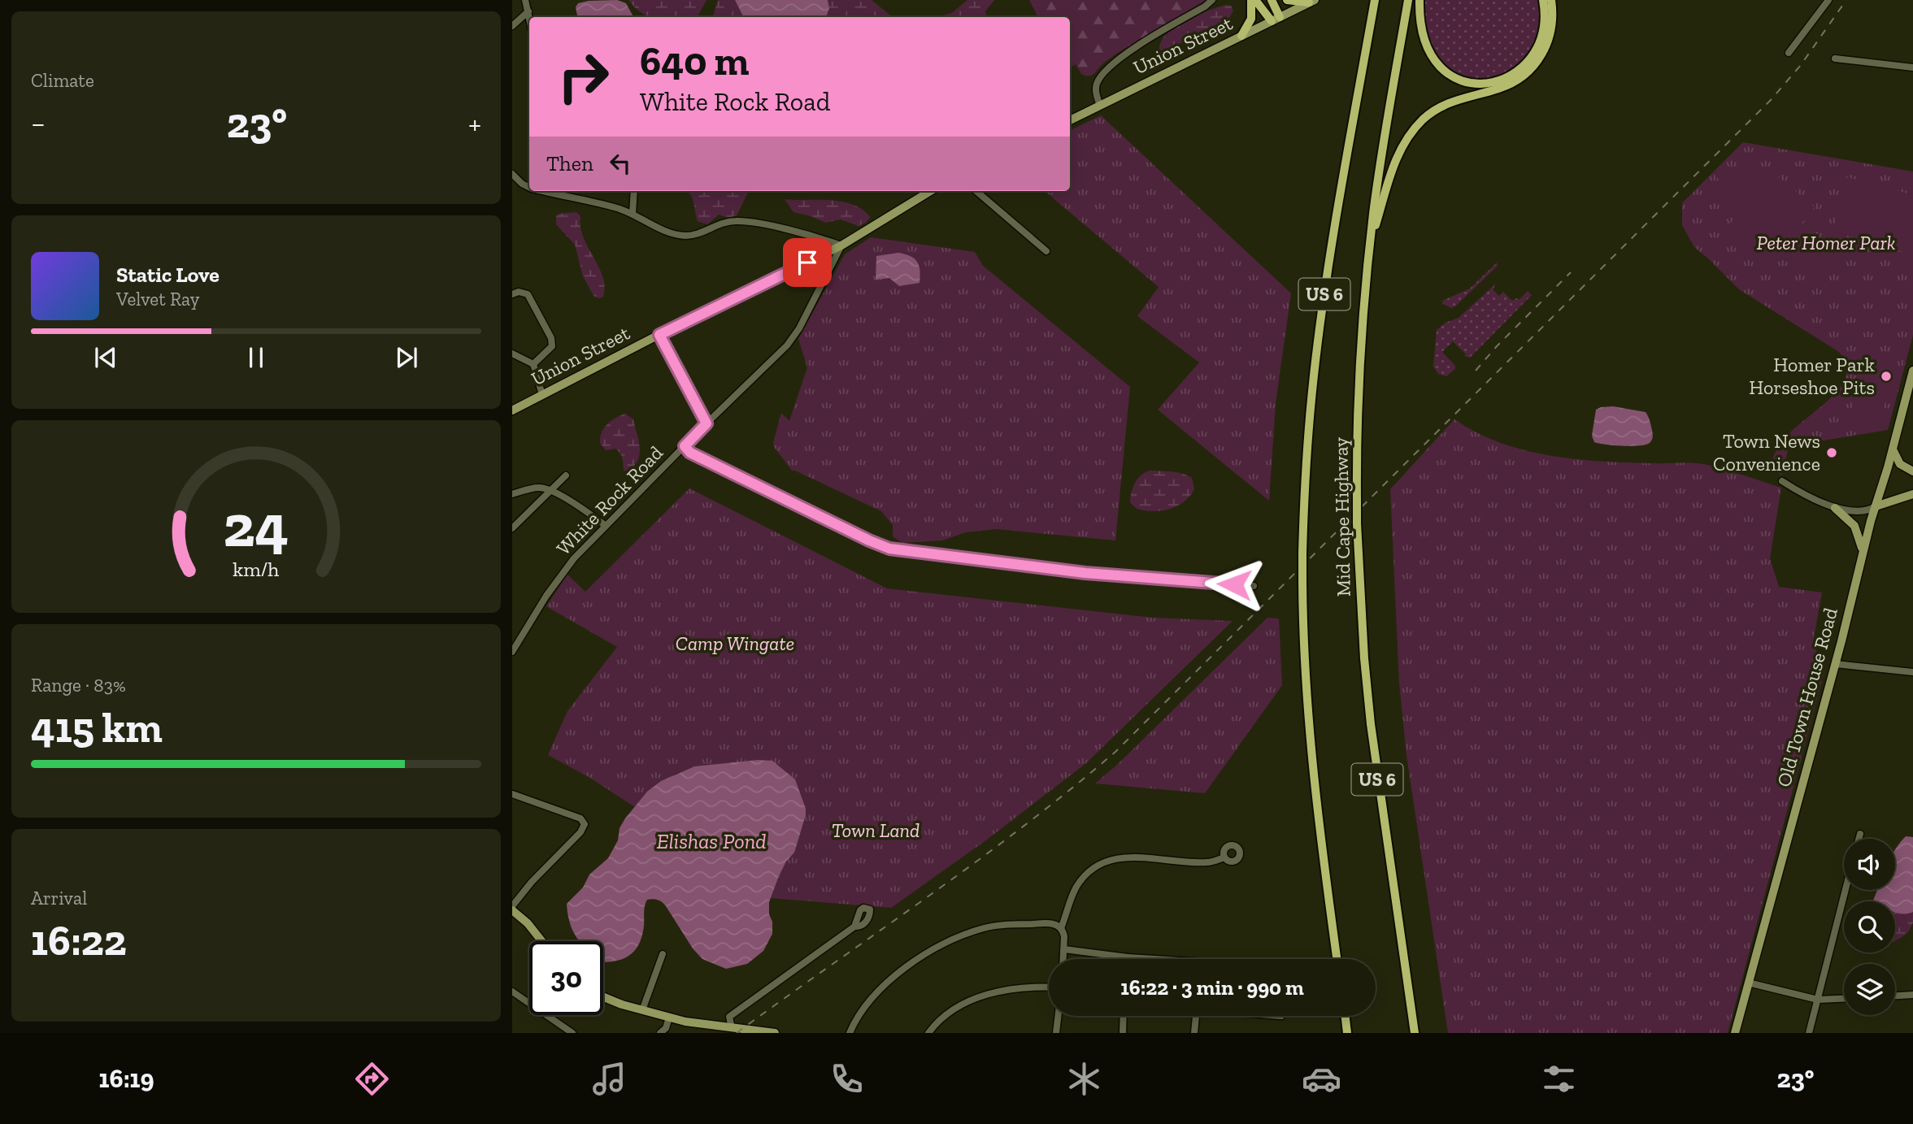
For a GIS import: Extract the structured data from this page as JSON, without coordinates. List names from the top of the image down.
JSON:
{
  "streets": {
    "highway": ["US 6", "Mid Cape Highway"],
    "main road": ["Union Street", "Old Town House Road"],
    "street": ["White Rock Road"]
  },
  "crossings": [
    ["Union Street", "White Rock Road"]
  ],
  "water": ["Elishas Pond"],
  "parks": ["Peter Homer Park", "Camp Wingate", "Town Land"],
  "places": ["Homer Park Horseshoe Pits", "Town News Convenience"],
  "page": {
    "tile": [
      "Climate",
      ["Range · 83%", "415 km"],
      ["Arrival", "16:22"]
    ],
    "turn": ["640 m", "White Rock Road"],
    "heat": ["−", "23°", "+"],
    "then": "Then",
    "song": ["Static Love", "Velvet Ray"],
    "limit": "30",
    "trip": "16:22 · 3 min · 990 m",
    "tabs": ["16:19", "23°"],
    "gauge": ["24", "km/h"]
  }
}
